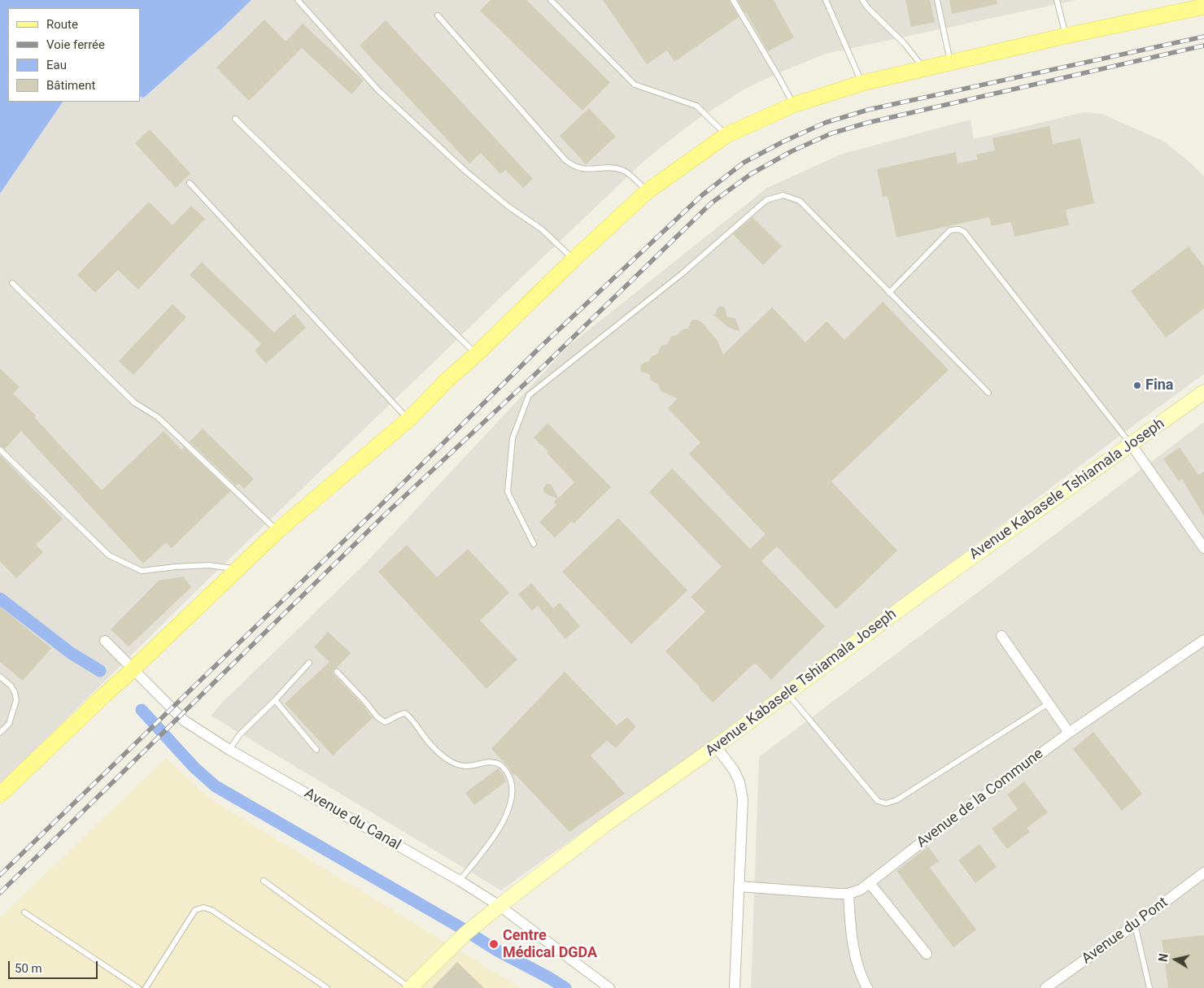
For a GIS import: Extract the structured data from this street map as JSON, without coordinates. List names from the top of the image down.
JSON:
{
  "streets": {
    "main road": ["Avenue Kabasele Tshiamala Joseph"],
    "street": ["Avenue de la Commune", "Avenue du Canal", "Avenue du Pont"]
  },
  "crossings": [
    ["Avenue Kabasele Tshiamala Joseph", "Avenue du Canal"]
  ],
  "places": ["Fina", "Centre Médical DGDA"],
  "legend": [
    "Route",
    "Voie ferrée",
    "Eau",
    "Bâtiment"
  ],
  "scale_bar": "50 m",
  "north": "left"
}
